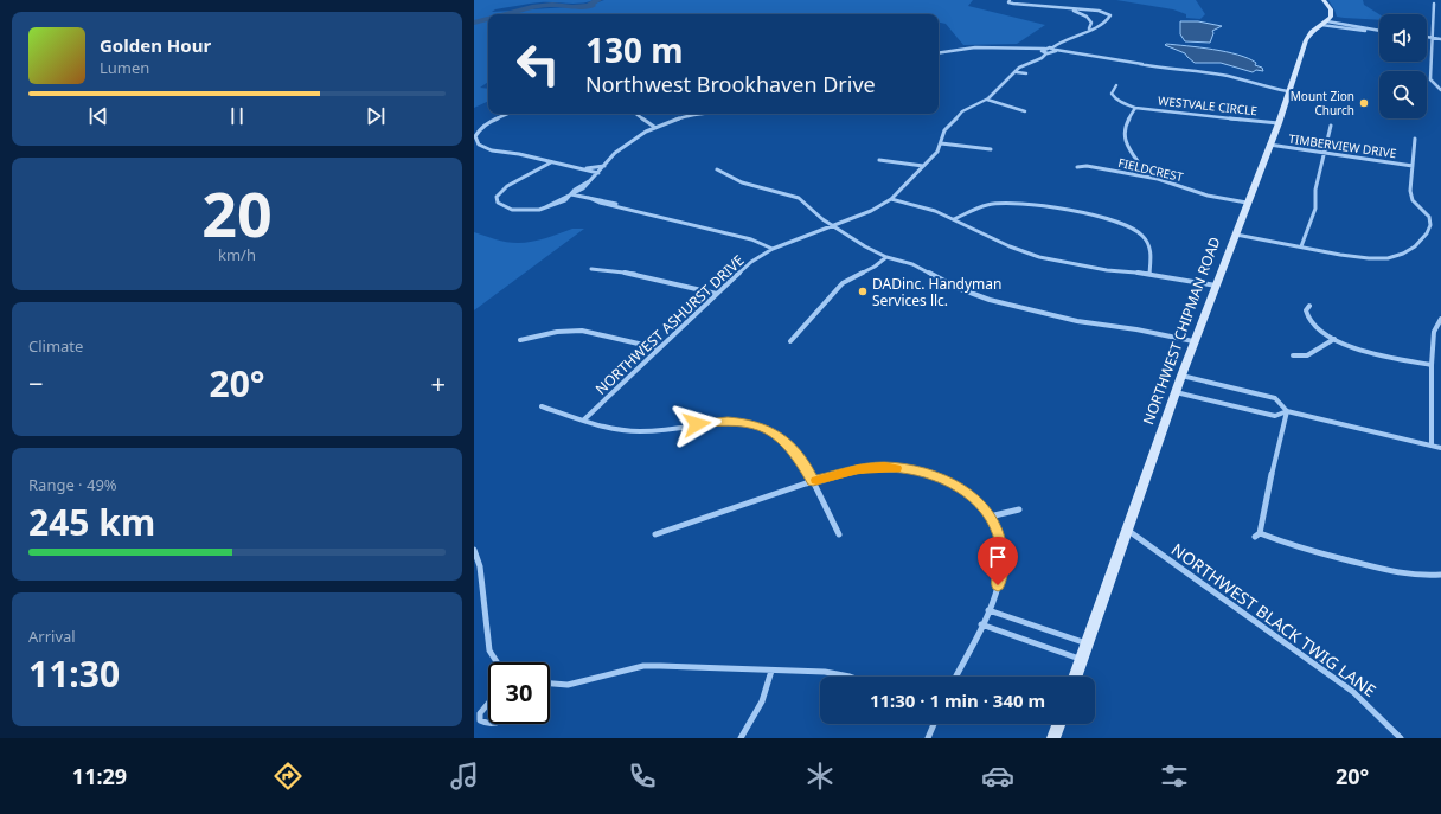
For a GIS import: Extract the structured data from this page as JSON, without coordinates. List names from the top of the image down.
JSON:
{
  "streets": {
    "main road": ["NORTHWEST CHIPMAN ROAD"],
    "street": [
      "WESTVALE CIRCLE",
      "TIMBERVIEW DRIVE",
      "FIELDCREST",
      "NORTHWEST ASHURST DRIVE",
      "NORTHWEST BLACK TWIG LANE"
    ]
  },
  "crossings": [
    ["WESTVALE CIRCLE", "NORTHWEST CHIPMAN ROAD"],
    ["TIMBERVIEW DRIVE", "NORTHWEST CHIPMAN ROAD"],
    ["FIELDCREST", "NORTHWEST CHIPMAN ROAD"],
    ["NORTHWEST CHIPMAN ROAD", "NORTHWEST BLACK TWIG LANE"]
  ],
  "places": ["Mount Zion Church", "DADinc. Handyman Services llc."],
  "page": {
    "turn": ["130 m", "Northwest Brookhaven Drive"],
    "song": ["Golden Hour", "Lumen"],
    "tile": [
      ["20", "km/h"],
      "Climate",
      ["Range · 49%", "245 km"],
      ["Arrival", "11:30"]
    ],
    "heat": ["−", "20°", "+"],
    "limit": "30",
    "trip": "11:30 · 1 min · 340 m",
    "tabs": ["11:29", "20°"]
  }
}
